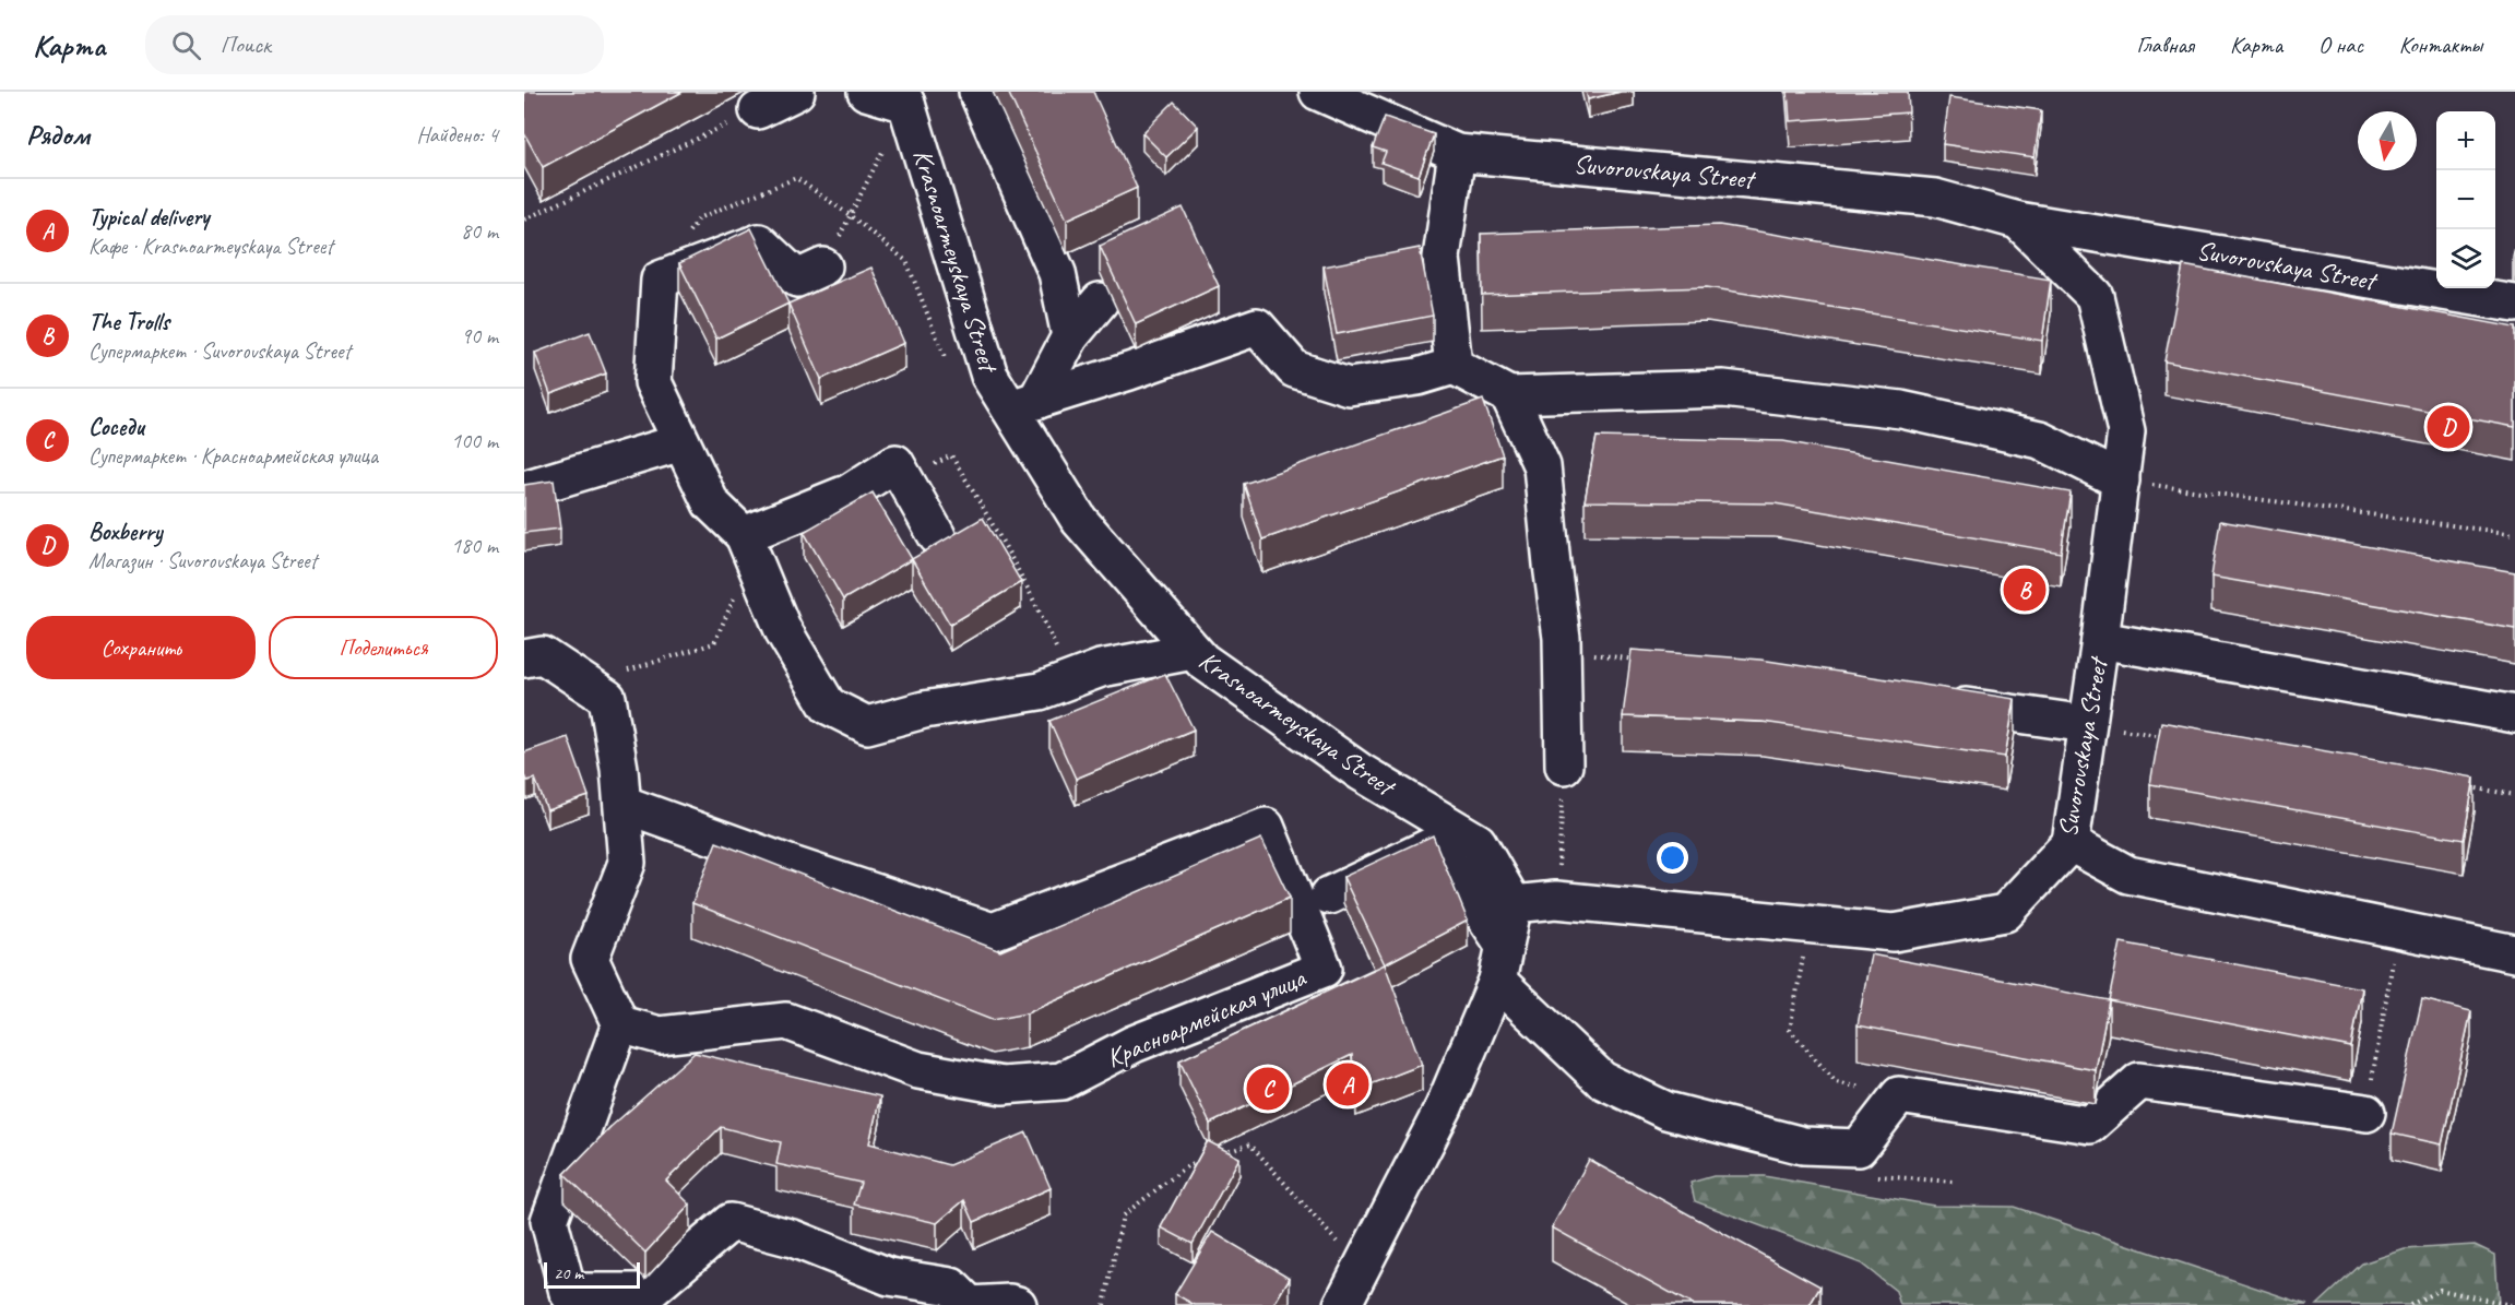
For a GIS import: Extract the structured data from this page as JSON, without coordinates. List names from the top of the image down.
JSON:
{
  "streets": {
    "street": ["Suvorovskaya Street", "Krasnoarmeyskaya Street", "Красноармейская улица"]
  },
  "crossings": [
    ["Suvorovskaya Street", "Krasnoarmeyskaya Street"]
  ],
  "scale_bar": "20 m",
  "north": "bottom",
  "page": {
    "header": "Карта",
    "search": "Поиск",
    "nav": [
      "Главная",
      "Карта",
      "О нас",
      "Контакты"
    ],
    "heading": ["Рядом", "Найдено: 4"],
    "map_buttons": ["+", "−"],
    "list": [
      {
        "mark": "A",
        "name": "Typical delivery",
        "note": "Кафе · Krasnoarmeyskaya Street",
        "value": "80 m"
      },
      {
        "mark": "B",
        "name": "The Trolls",
        "note": "Супермаркет · Suvorovskaya Street",
        "value": "90 m"
      },
      {
        "mark": "C",
        "name": "Соседи",
        "note": "Супермаркет · Красноармейская улица",
        "value": "100 m"
      },
      {
        "mark": "D",
        "name": "Boxberry",
        "note": "Магазин · Suvorovskaya Street",
        "value": "180 m"
      }
    ],
    "pins": [
      "D",
      "B",
      "A",
      "C"
    ],
    "buttons": ["Сохранить", "Поделиться"],
    "scale": "20 m"
  }
}
